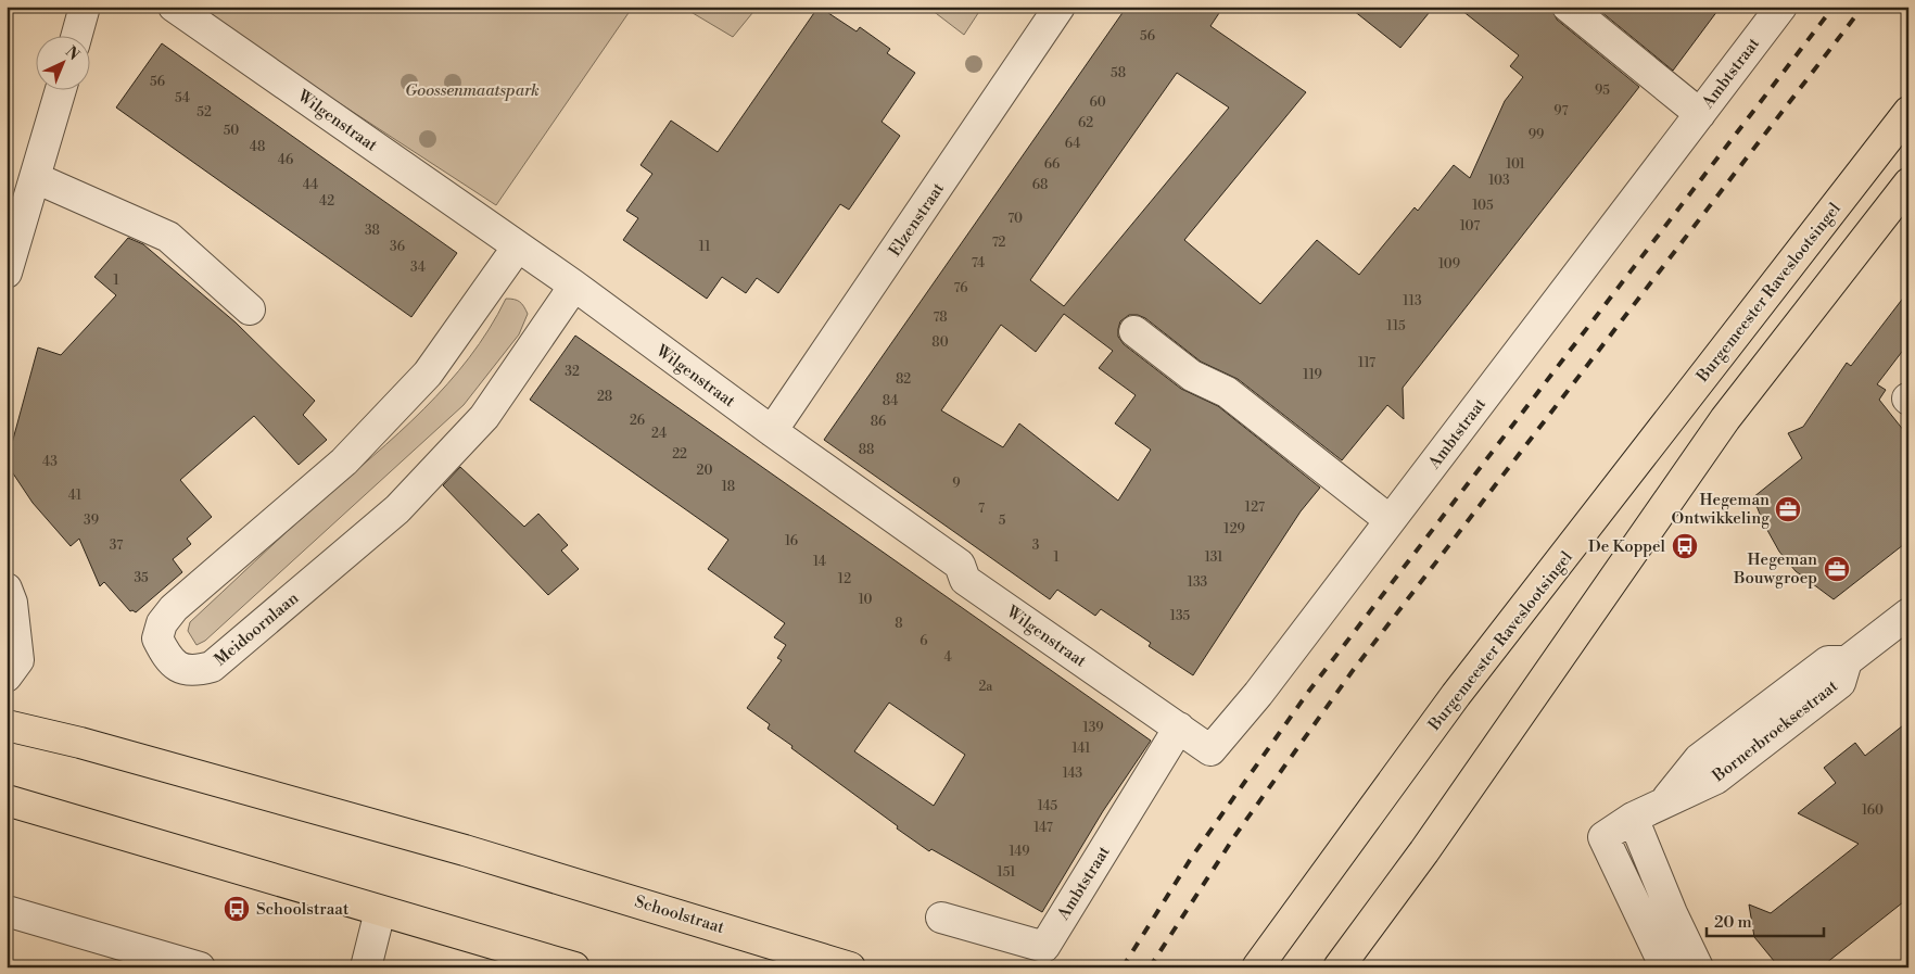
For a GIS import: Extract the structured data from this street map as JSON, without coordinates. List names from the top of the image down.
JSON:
{
  "streets": {
    "main road": ["Burgemeester Raveslootsingel", "Schoolstraat"],
    "street": [
      "Ambtstraat",
      "Wilgenstraat",
      "Elzenstraat",
      "Meidoornlaan",
      "Bornerbroeksestraat"
    ]
  },
  "crossings": [
    ["Ambtstraat", "Wilgenstraat"],
    ["Wilgenstraat", "Elzenstraat"],
    ["Wilgenstraat", "Meidoornlaan"]
  ],
  "parks": ["Goossenmaatspark"],
  "places": {
    "office": ["Hegeman Ontwikkeling", "Hegeman Bouwgroep"],
    "bus stop": ["De Koppel", "Schoolstraat"]
  },
  "house_numbers": [
    "56",
    "58",
    "56",
    "95",
    "54",
    "60",
    "97",
    "52",
    "62",
    "50",
    "99",
    "64",
    "48",
    "46",
    "66",
    "101",
    "103",
    "44",
    "68",
    "42",
    "105",
    "70",
    "107",
    "38",
    "72",
    "36",
    "11",
    "74",
    "109",
    "34",
    "1",
    "76",
    "113",
    "78",
    "115",
    "80",
    "117",
    "32",
    "119",
    "82",
    "28",
    "84",
    "26",
    "86",
    "24",
    "88",
    "22",
    "43",
    "20",
    "9",
    "18",
    "41",
    "127",
    "7",
    "39",
    "5",
    "129",
    "16",
    "37",
    "3",
    "1",
    "131",
    "14",
    "35",
    "12",
    "133",
    "10",
    "135",
    "8",
    "6",
    "4",
    "2a",
    "139",
    "141",
    "143",
    "145",
    "160",
    "147",
    "149",
    "151"
  ],
  "scale_bar": "20 m",
  "north": "top right"
}
